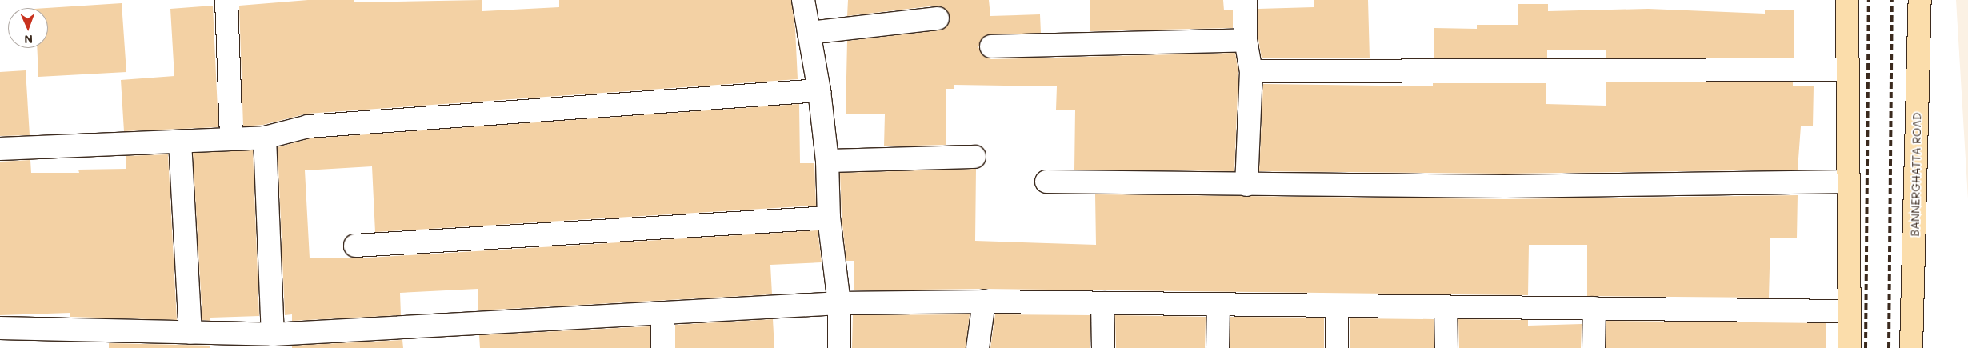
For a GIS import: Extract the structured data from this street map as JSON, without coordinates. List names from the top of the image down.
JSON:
{
  "streets": {
    "main road": ["BANNERGHATTA ROAD"]
  },
  "north": "bottom"
}
